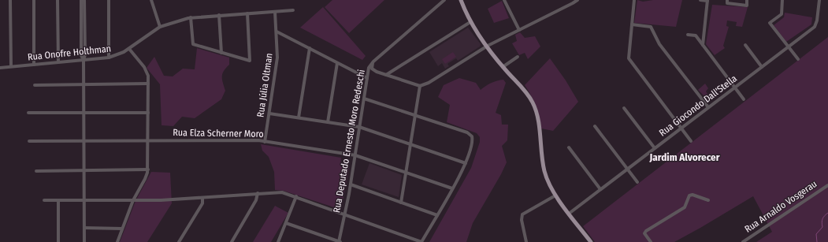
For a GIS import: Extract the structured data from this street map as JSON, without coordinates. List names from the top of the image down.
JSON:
{
  "streets": {
    "street": [
      "Rua Onofre Holthman",
      "Rua Júlia Oltman",
      "Rua Giocondo Dall'Stella",
      "Rua Elza Scherner Moro",
      "Rua Deputado Ernesto Moro Redeschi",
      "Rua Arnaldo Vosgerau"
    ]
  },
  "crossings": [
    ["Rua Onofre Holthman", "Rua Júlia Oltman"],
    ["Rua Júlia Oltman", "Rua Elza Scherner Moro"],
    ["Rua Elza Scherner Moro", "Rua Deputado Ernesto Moro Redeschi"]
  ],
  "districts": ["Jardim Alvorecer"]
}
